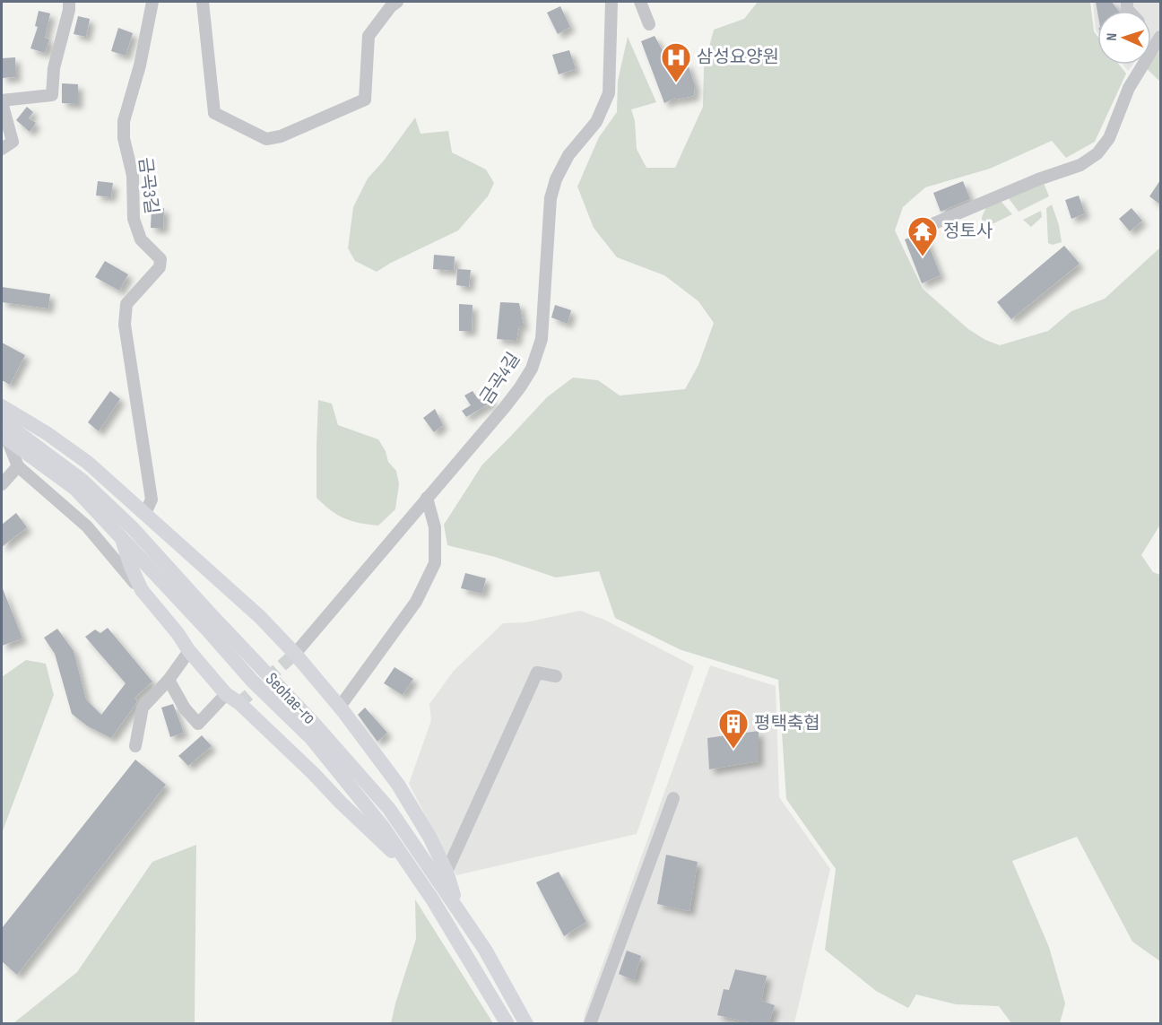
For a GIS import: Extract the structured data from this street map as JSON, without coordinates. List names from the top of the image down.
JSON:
{
  "streets": {
    "main road": ["Seohae-ro"],
    "street": ["금곡3길", "금곡4길"]
  },
  "places": {
    "hospital": ["삼성요양원"],
    "temple": ["정토사"],
    "building": ["평택축협"]
  },
  "north": "left"
}
